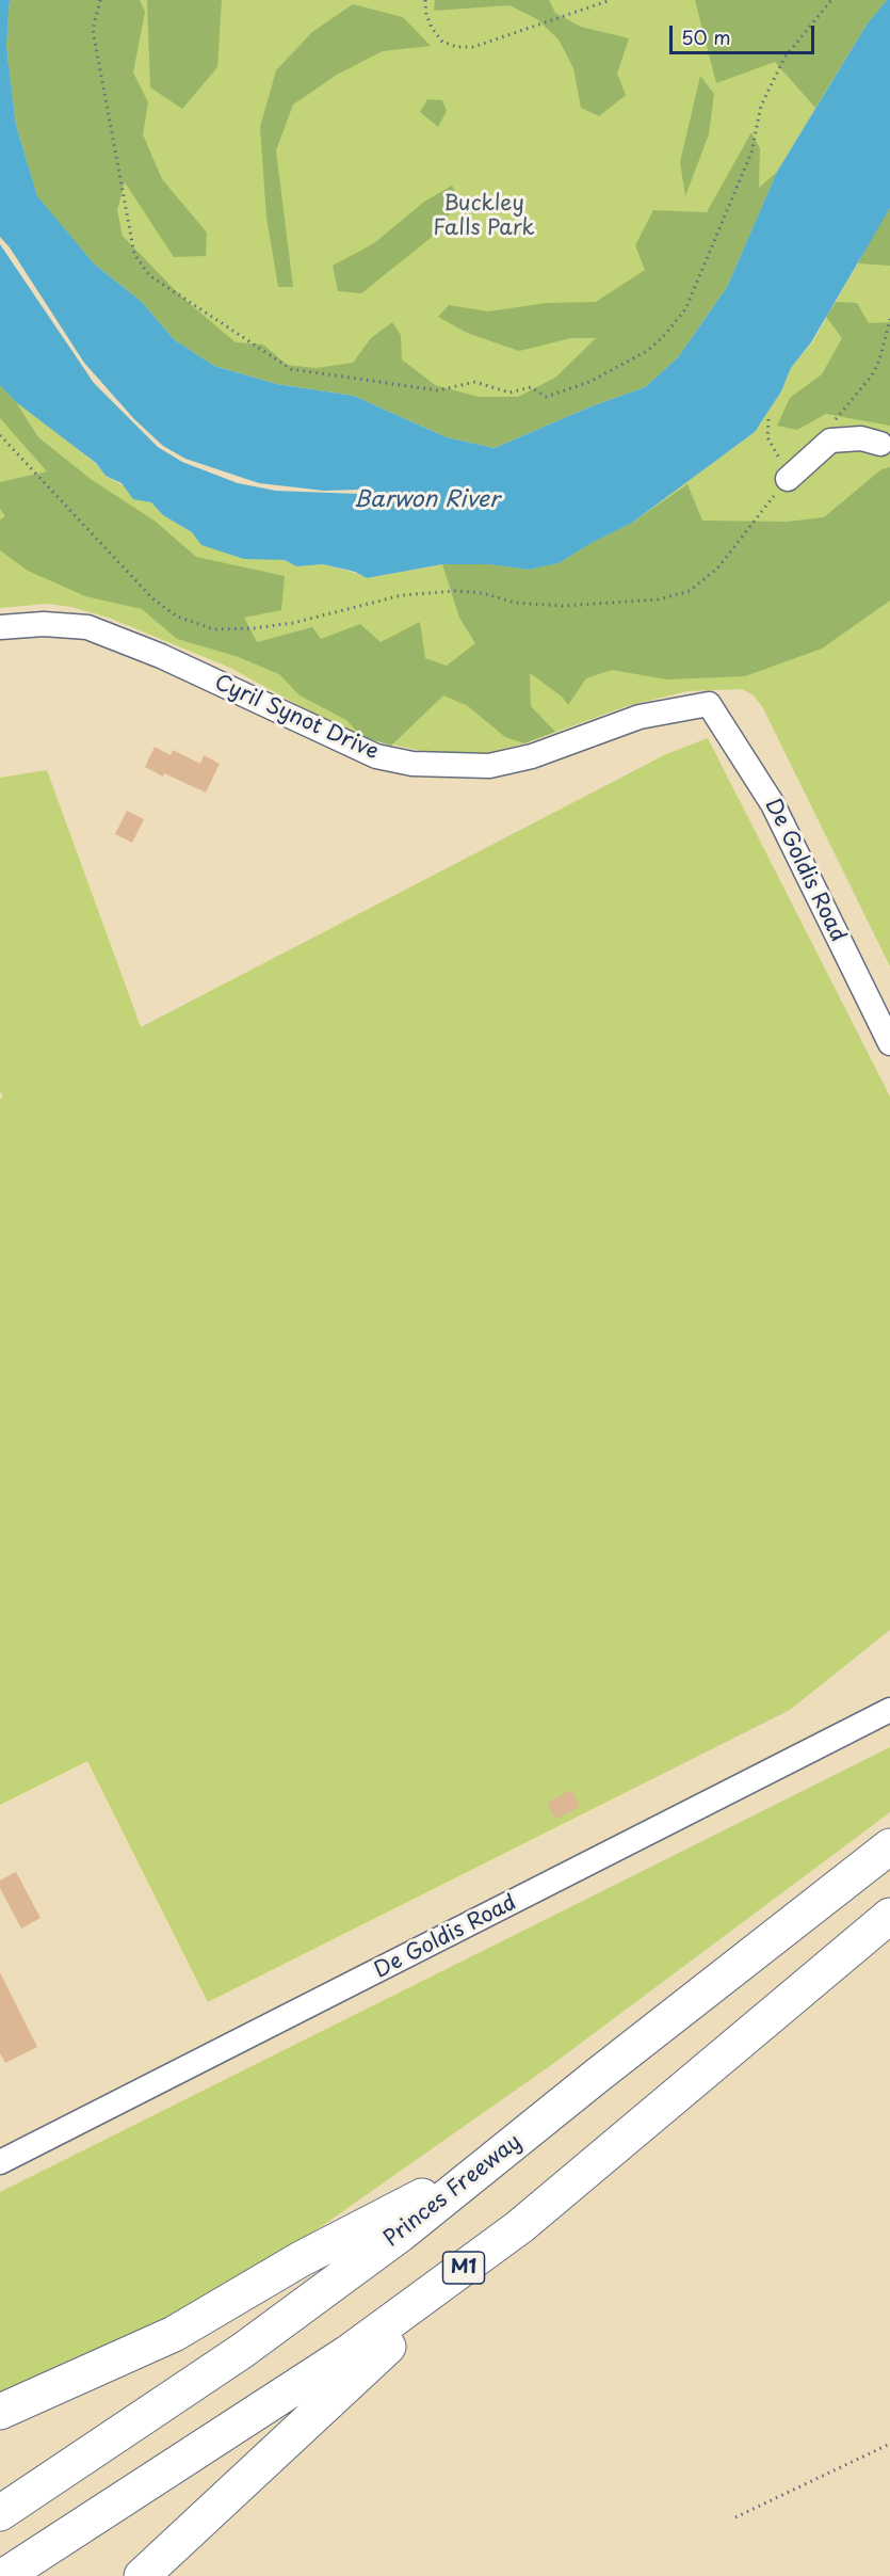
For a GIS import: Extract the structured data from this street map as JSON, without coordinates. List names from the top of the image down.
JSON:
{
  "streets": {
    "highway": ["Princes Freeway", "M1"],
    "street": ["Cyril Synot Drive", "De Goldis Road"]
  },
  "crossings": [
    ["Cyril Synot Drive", "De Goldis Road"]
  ],
  "water": ["Barwon River"],
  "parks": ["Buckley Falls Park"],
  "scale_bar": "50 m"
}
